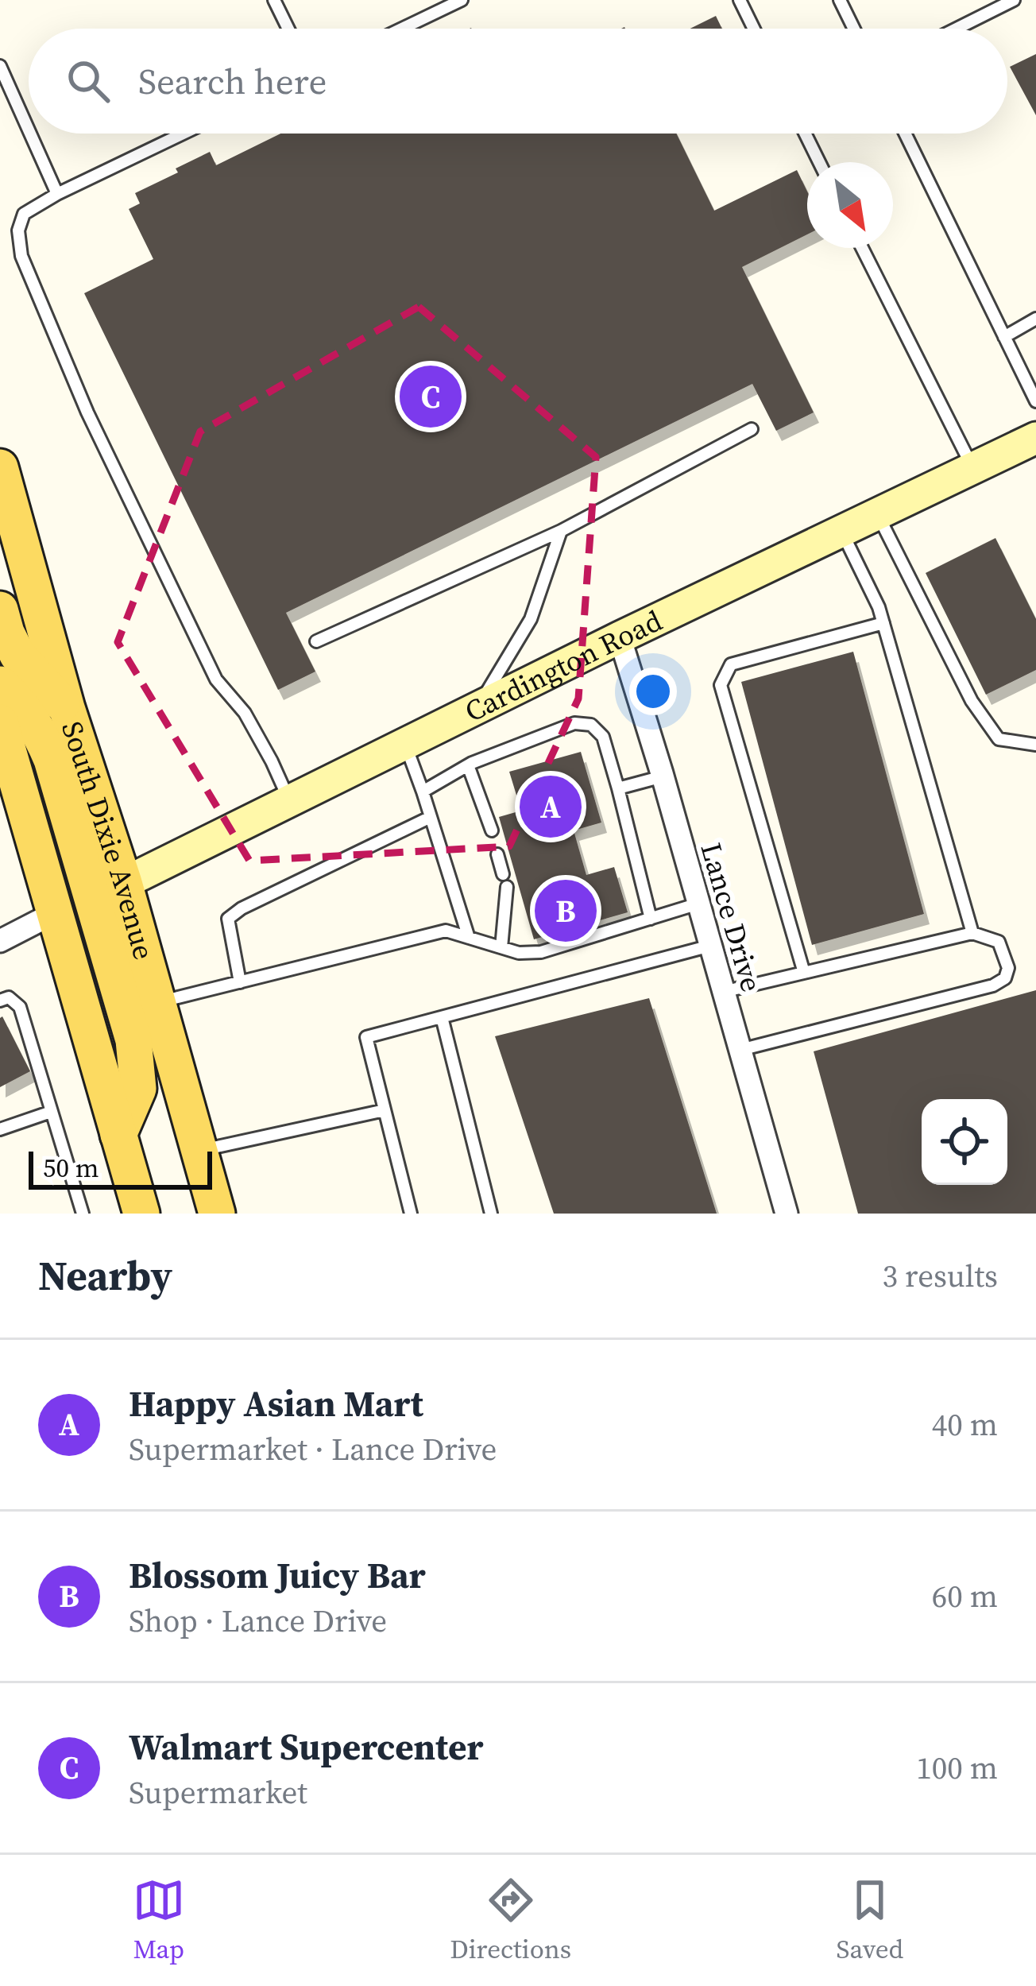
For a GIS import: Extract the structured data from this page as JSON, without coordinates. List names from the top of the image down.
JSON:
{
  "streets": {
    "main road": ["South Dixie Avenue"],
    "street": ["Cardington Road", "Lance Drive"]
  },
  "crossings": [
    ["Cardington Road", "South Dixie Avenue"],
    ["Cardington Road", "Lance Drive"]
  ],
  "scale_bar": "50 m",
  "north": "bottom right",
  "page": {
    "search": "Search here",
    "pins": ["C", "A", "B"],
    "scale": "50 m",
    "heading": ["Nearby", "3 results"],
    "list": [
      {
        "mark": "A",
        "name": "Happy Asian Mart",
        "note": "Supermarket · Lance Drive",
        "value": "40 m"
      },
      {
        "mark": "B",
        "name": "Blossom Juicy Bar",
        "note": "Shop · Lance Drive",
        "value": "60 m"
      },
      {
        "mark": "C",
        "name": "Walmart Supercenter",
        "note": "Supermarket",
        "value": "100 m"
      }
    ],
    "nav": ["Map", "Directions", "Saved"]
  }
}
